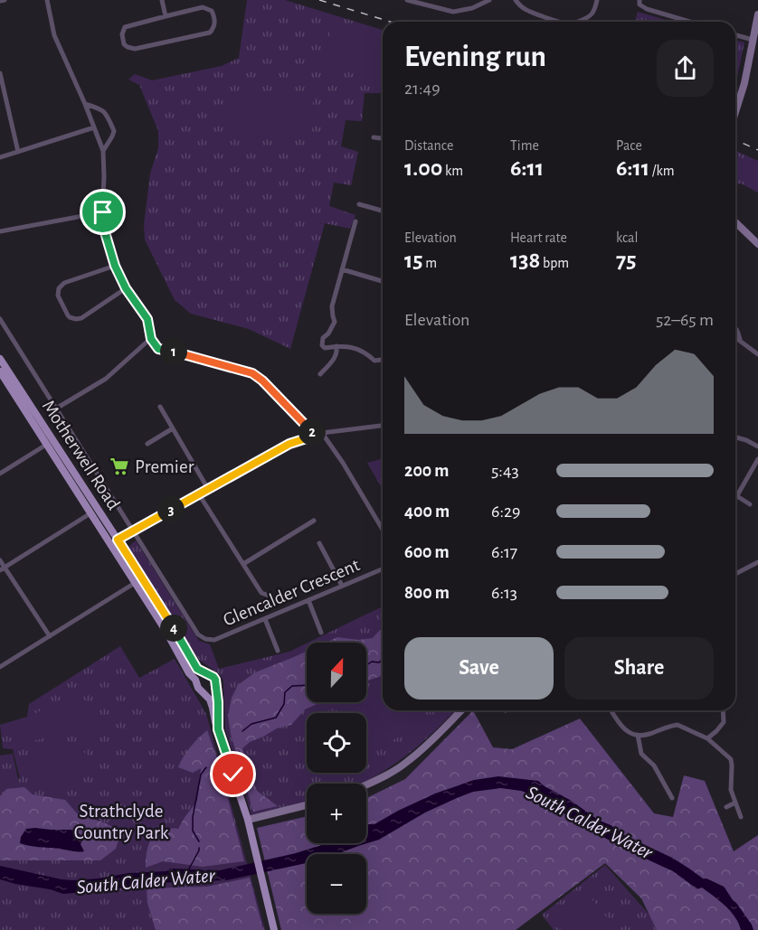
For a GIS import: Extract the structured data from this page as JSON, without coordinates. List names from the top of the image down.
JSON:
{
  "streets": {
    "main road": ["Motherwell Road"],
    "street": ["Glencalder Crescent"]
  },
  "crossings": [
    ["Motherwell Road", "Glencalder Crescent"]
  ],
  "water": ["South Calder Water"],
  "parks": ["Strathclyde Country Park"],
  "places": {
    "supermarket": ["Premier"]
  },
  "north": "top",
  "page": {
    "heading": ["Evening run", "21:49"],
    "stats": [
      ["Distance", "1.00 km"],
      ["Time", "6:11"],
      ["Pace", "6:11 /km"],
      ["Elevation", "15 m"],
      ["Heart rate", "138 bpm"],
      ["kcal", "75"]
    ],
    "chart": ["Elevation", "52–65 m"],
    "pins": [
      "1",
      "2",
      "3",
      "4"
    ],
    "list": [
      {
        "name": "200 m",
        "note": "5:43"
      },
      {
        "name": "400 m",
        "note": "6:29"
      },
      {
        "name": "600 m",
        "note": "6:17"
      },
      {
        "name": "800 m",
        "note": "6:13"
      }
    ],
    "buttons": ["Save", "Share"],
    "map_buttons": ["+", "−"]
  }
}
